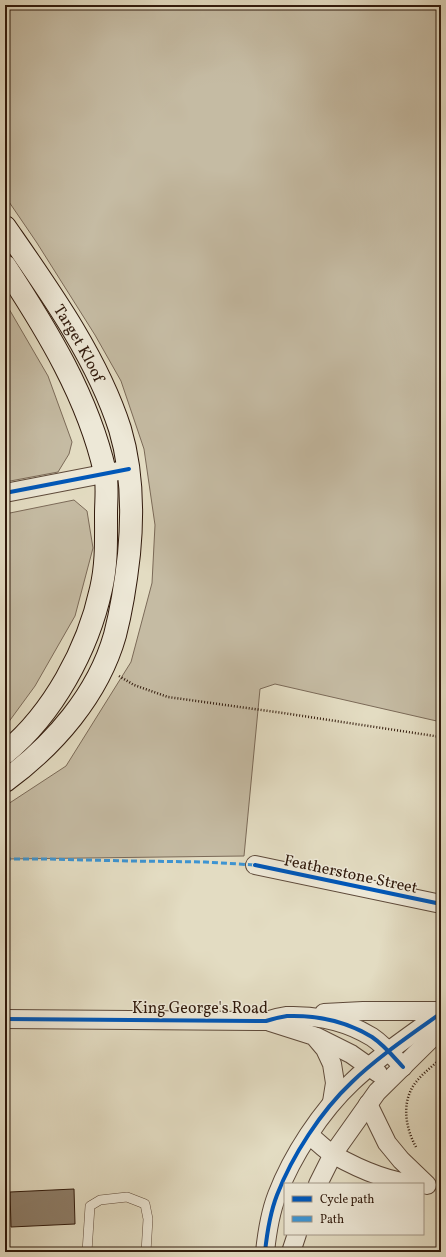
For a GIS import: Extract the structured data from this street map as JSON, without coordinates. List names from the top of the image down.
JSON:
{
  "streets": {
    "main road": ["Target Kloof"],
    "street": ["Featherstone Street", "King George's Road"]
  },
  "legend": ["Cycle path", "Path"]
}
